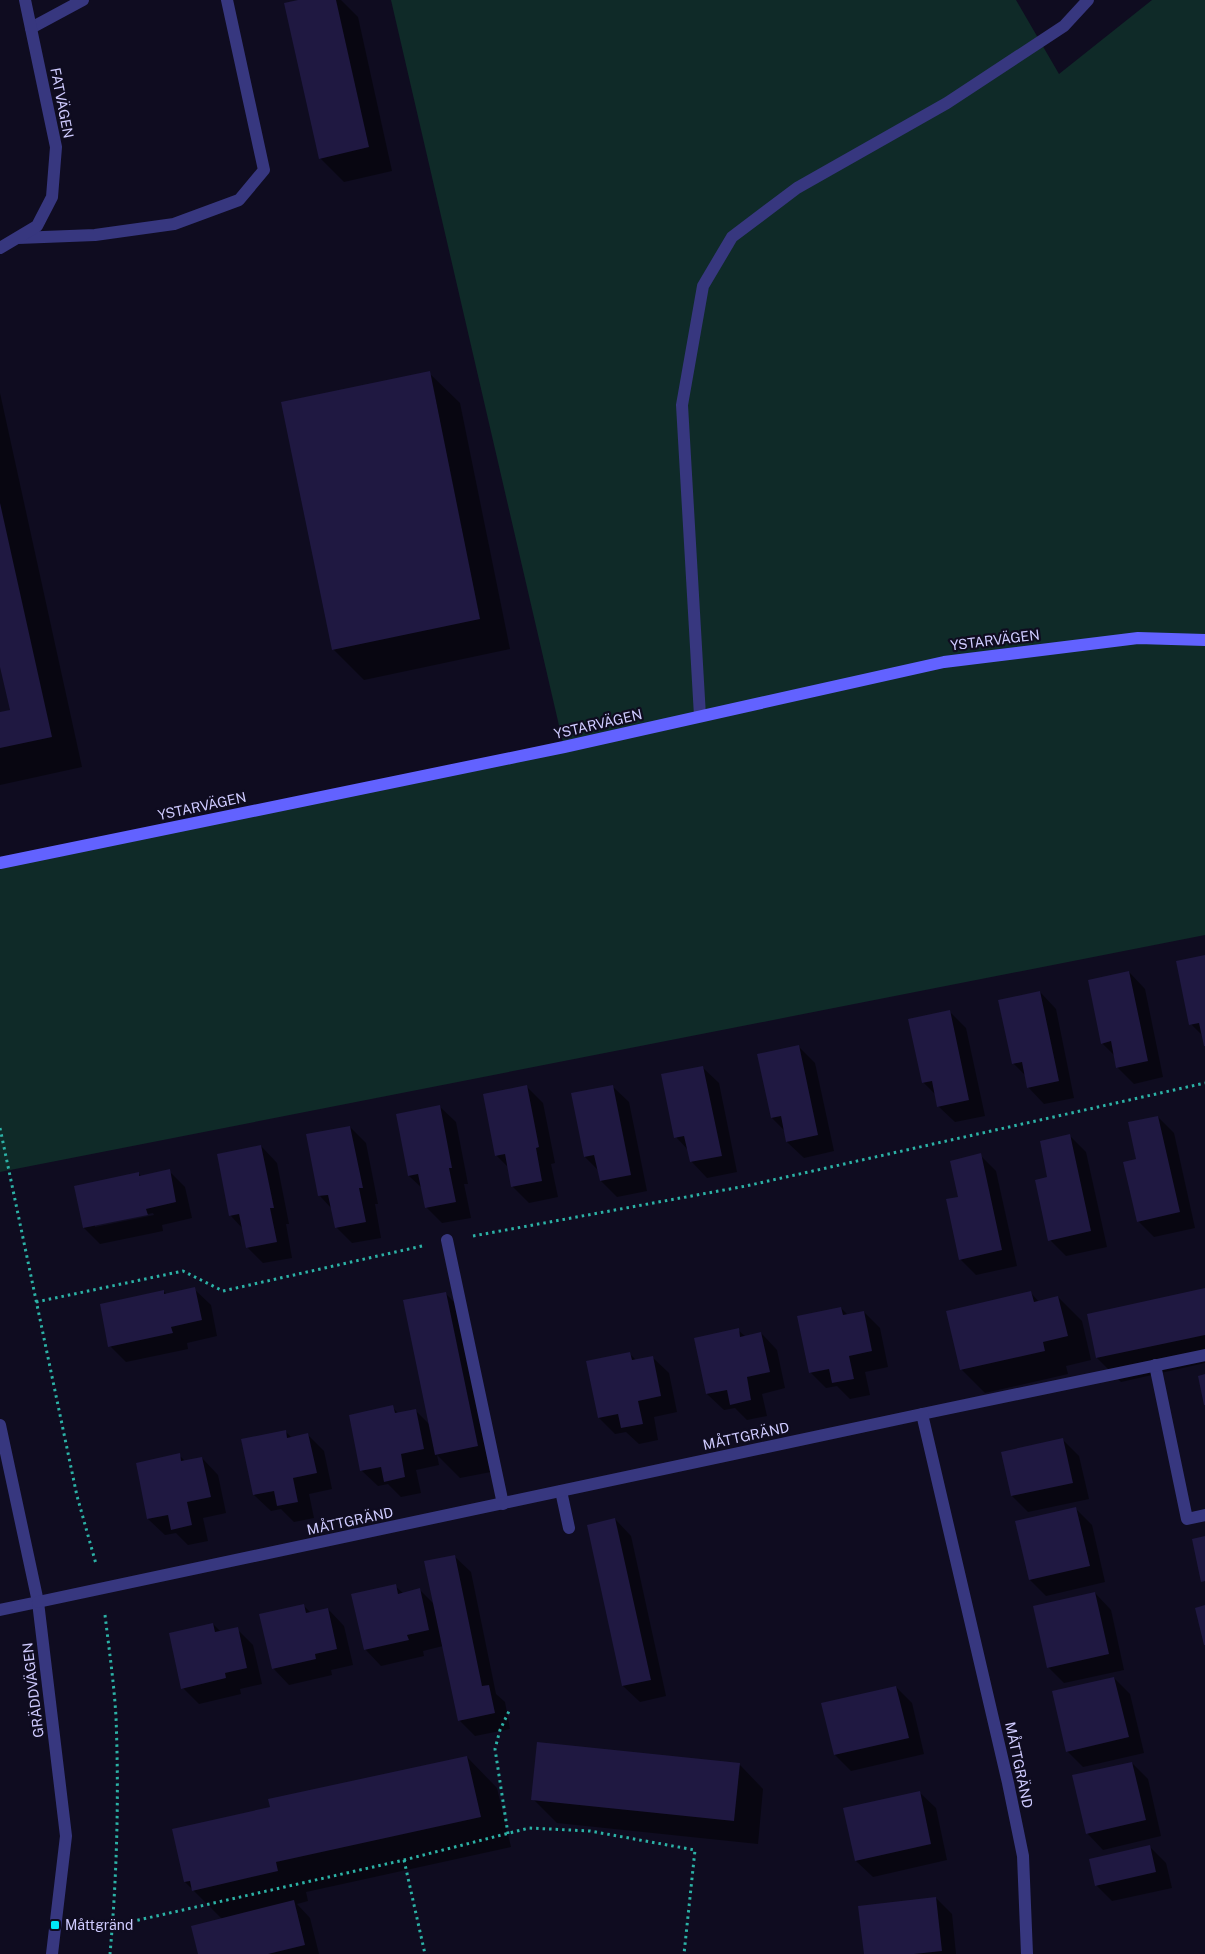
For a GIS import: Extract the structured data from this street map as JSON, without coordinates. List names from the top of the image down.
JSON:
{
  "streets": {
    "street": [
      "FATVÄGEN",
      "YSTARVÄGEN",
      "MÅTTGRÄND",
      "GRÄDDVÄGEN"
    ]
  },
  "crossings": [
    ["MÅTTGRÄND", "GRÄDDVÄGEN"]
  ],
  "places": {
    "transit": ["Måttgränd"]
  }
}
